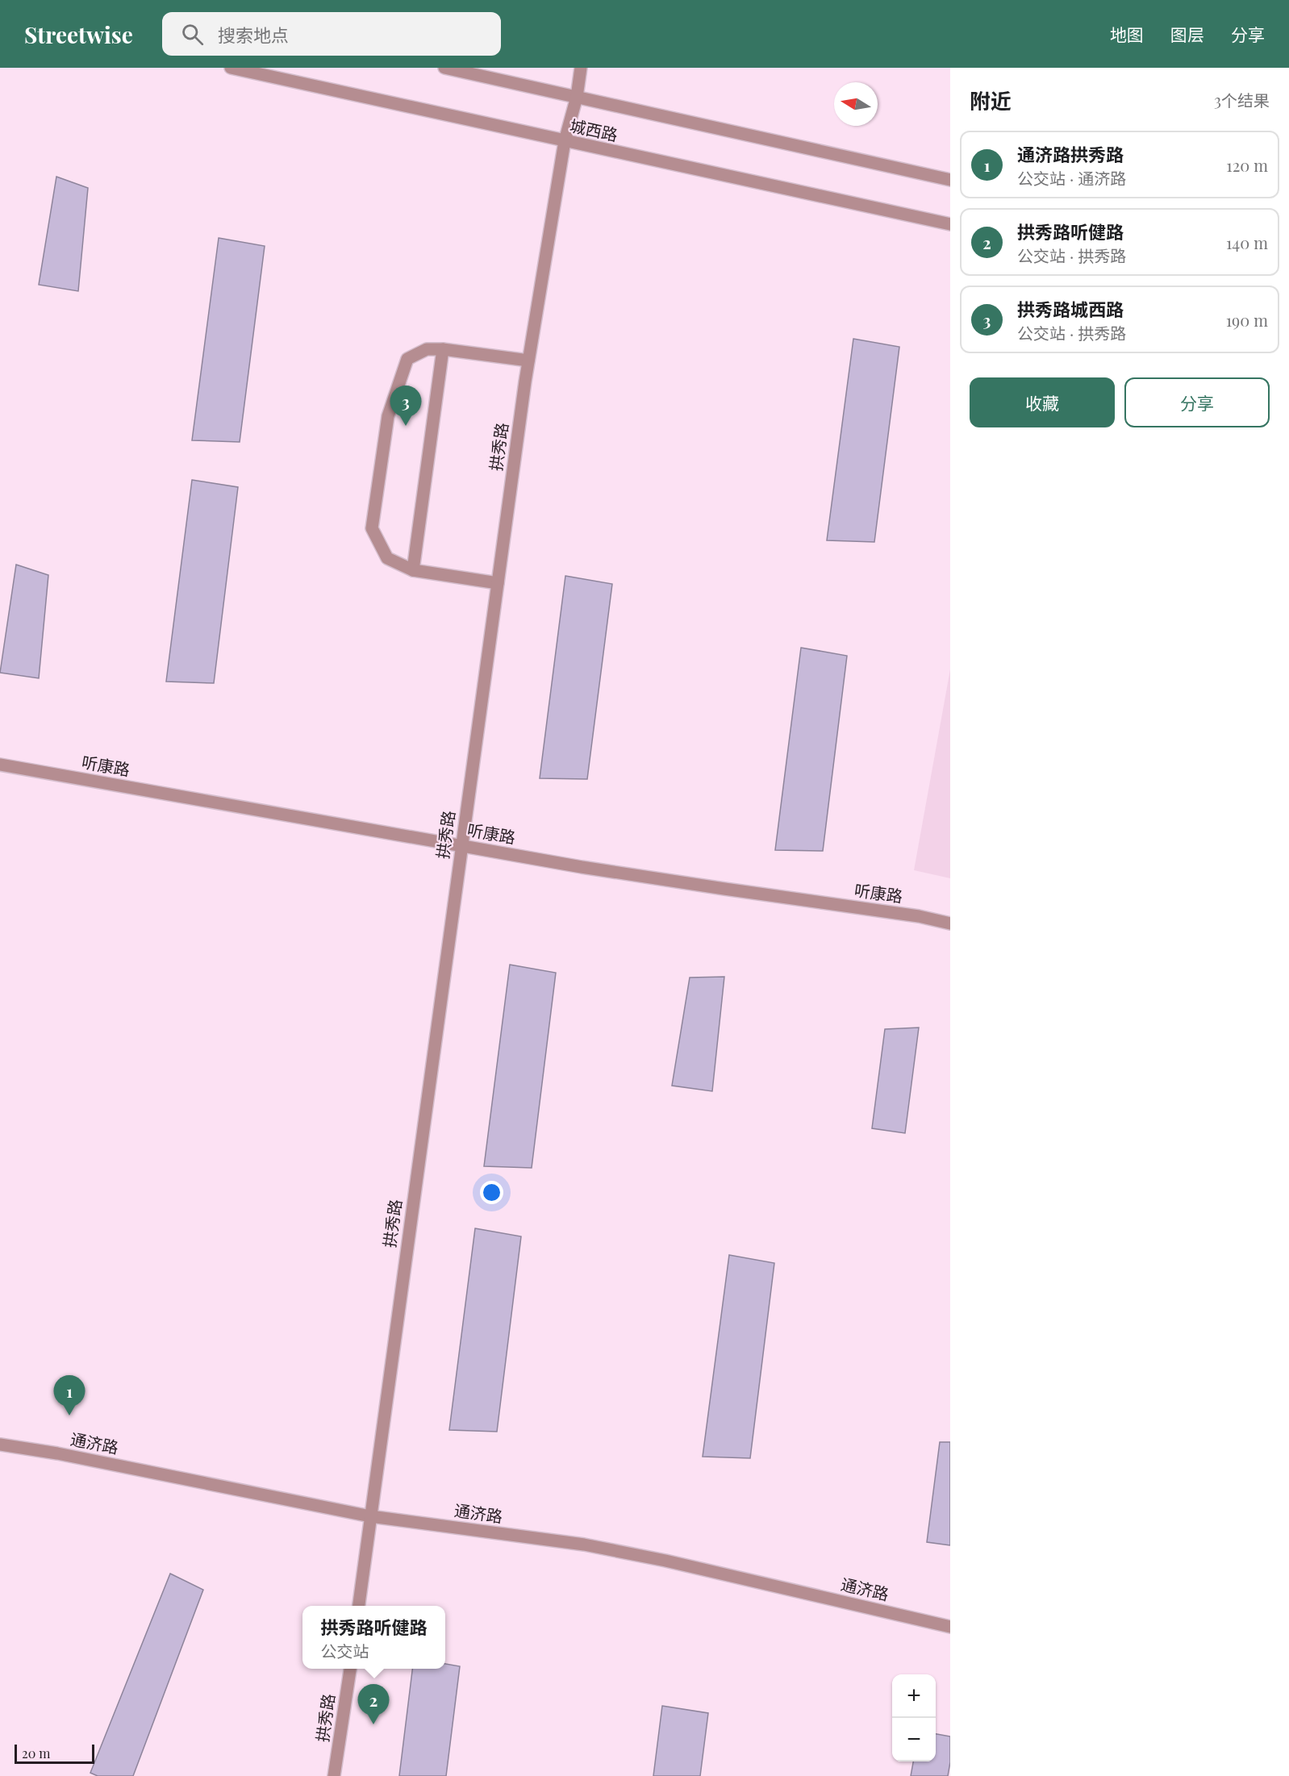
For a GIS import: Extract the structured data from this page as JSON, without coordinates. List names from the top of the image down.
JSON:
{
  "streets": {
    "street": [
      "城西路",
      "拱秀路",
      "听康路",
      "通济路"
    ]
  },
  "crossings": [
    ["城西路", "拱秀路"],
    ["拱秀路", "听康路"],
    ["拱秀路", "通济路"]
  ],
  "scale_bar": "20 m",
  "north": "left",
  "page": {
    "header": "Streetwise",
    "search": "搜索地点",
    "nav": ["地图", "图层", "分享"],
    "heading": ["附近", "3个结果"],
    "list": [
      {
        "mark": "1",
        "name": "通济路拱秀路",
        "note": "公交站 · 通济路",
        "value": "120 m"
      },
      {
        "mark": "2",
        "name": "拱秀路听健路",
        "note": "公交站 · 拱秀路",
        "value": "140 m"
      },
      {
        "mark": "3",
        "name": "拱秀路城西路",
        "note": "公交站 · 拱秀路",
        "value": "190 m"
      }
    ],
    "buttons": ["收藏", "分享"],
    "pins": ["3", "1", "2"],
    "popup": ["拱秀路听健路", "公交站"],
    "map_buttons": ["+", "−"],
    "scale": "20 m"
  }
}
